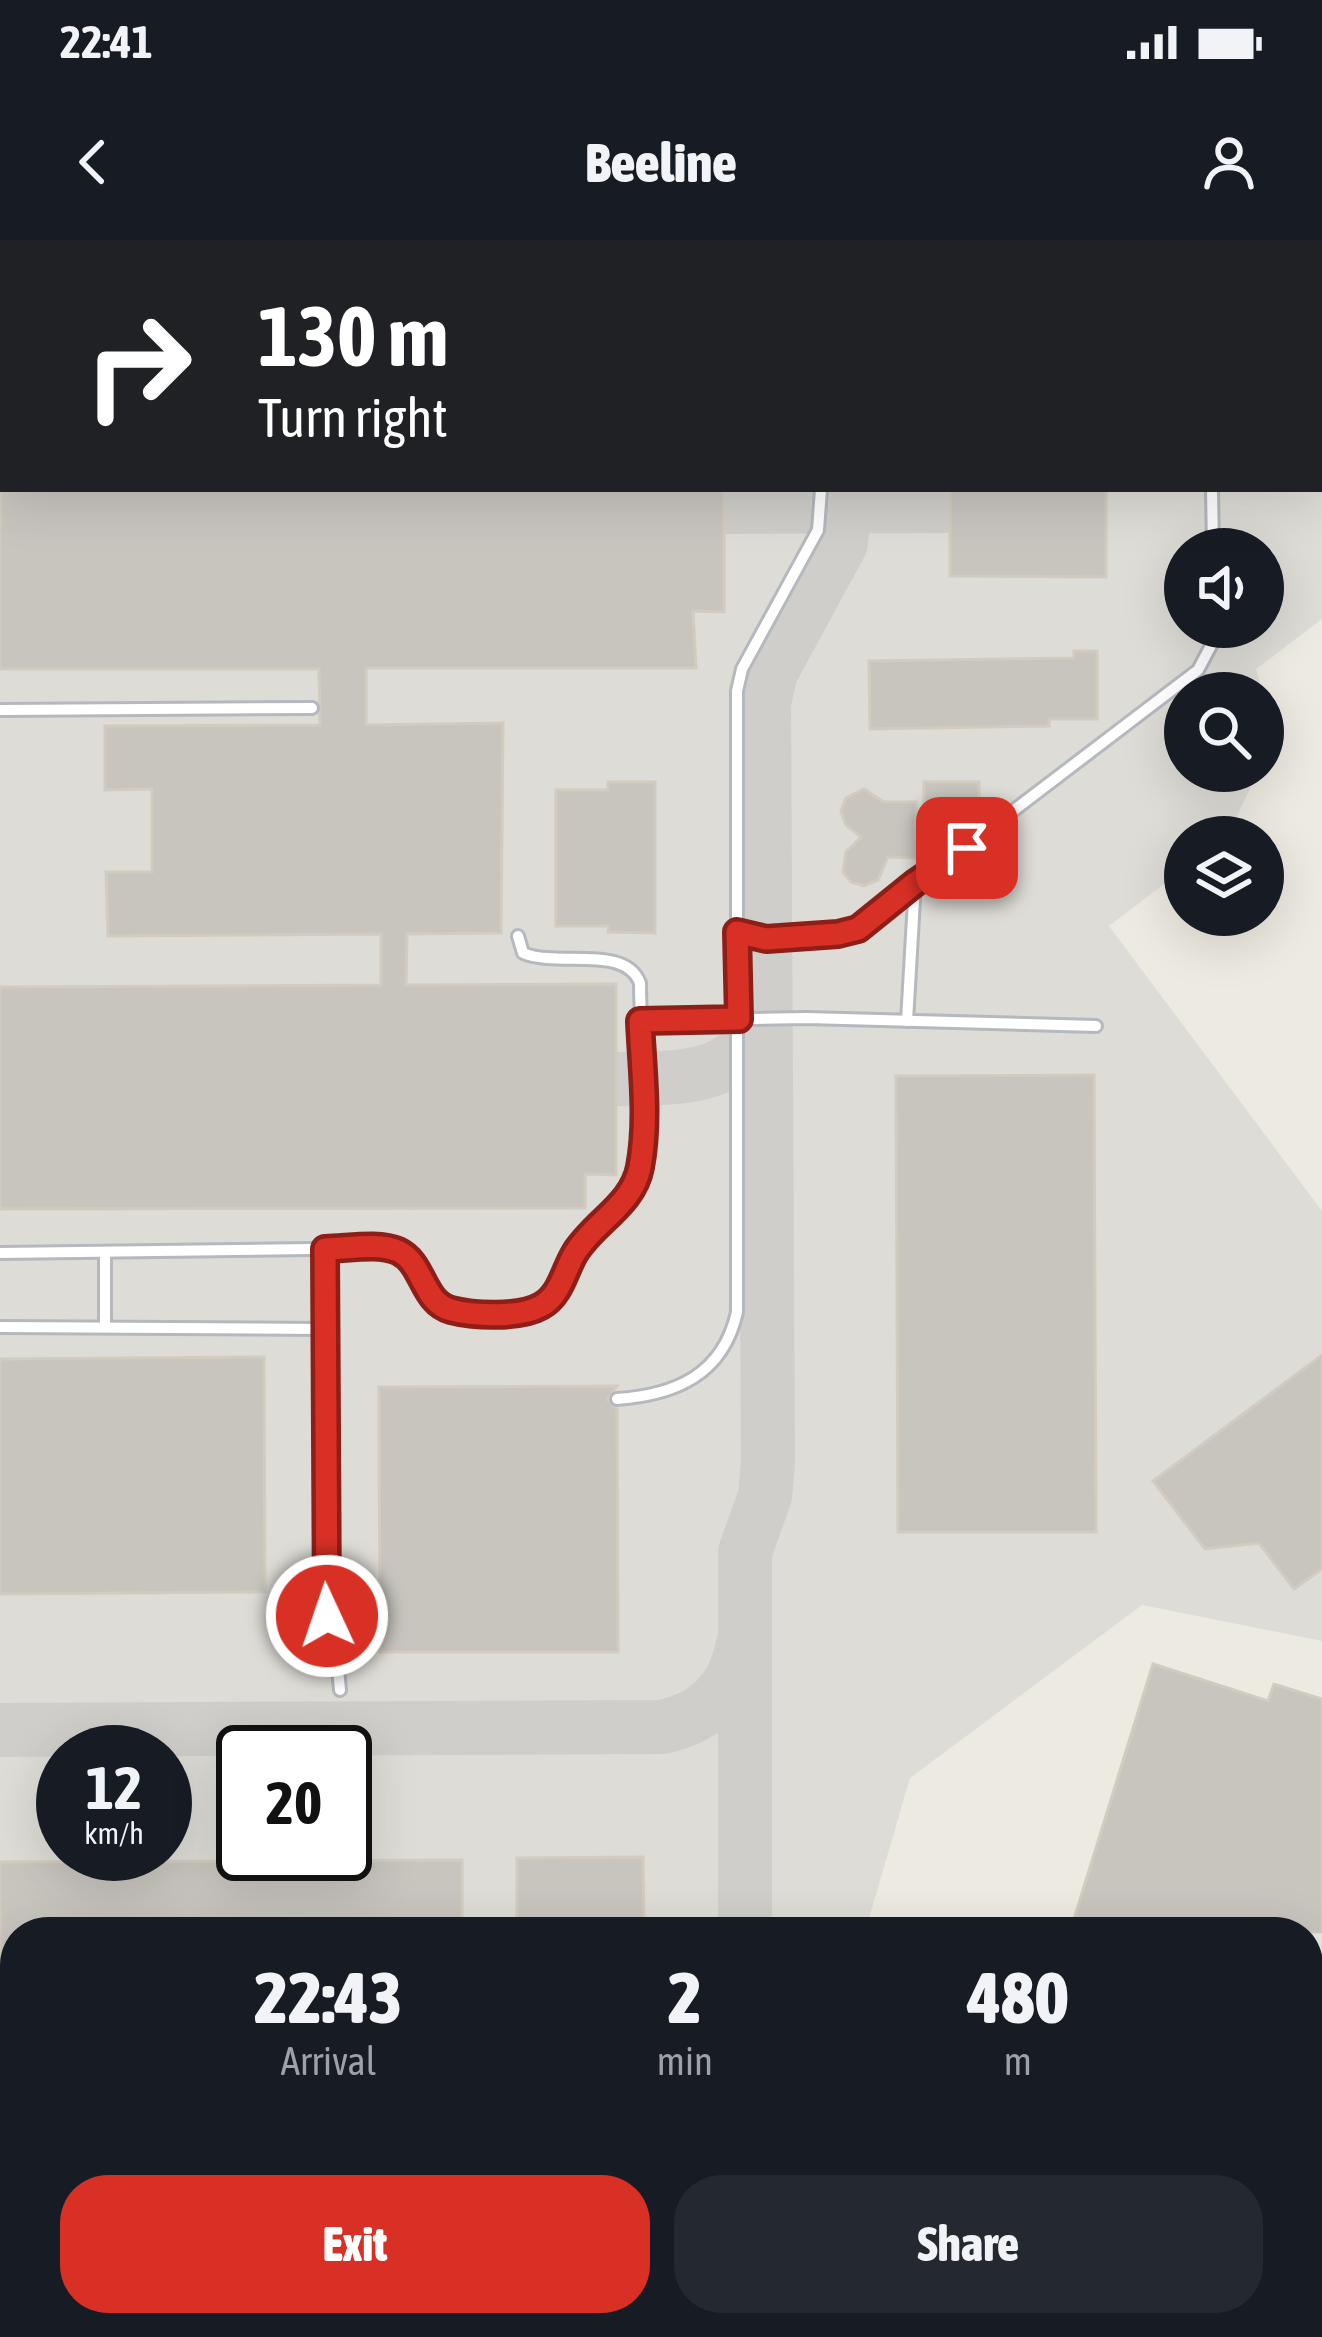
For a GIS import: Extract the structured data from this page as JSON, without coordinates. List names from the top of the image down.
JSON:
{
  "page": {
    "status": "22:41",
    "header": "Beeline",
    "turn": ["130 m", "Turn right"],
    "speed": "12 km/h",
    "limit": "20",
    "eta": [
      "22:43",
      "Arrival",
      "2",
      "min",
      "480",
      "m"
    ],
    "buttons": ["Exit", "Share"]
  }
}
